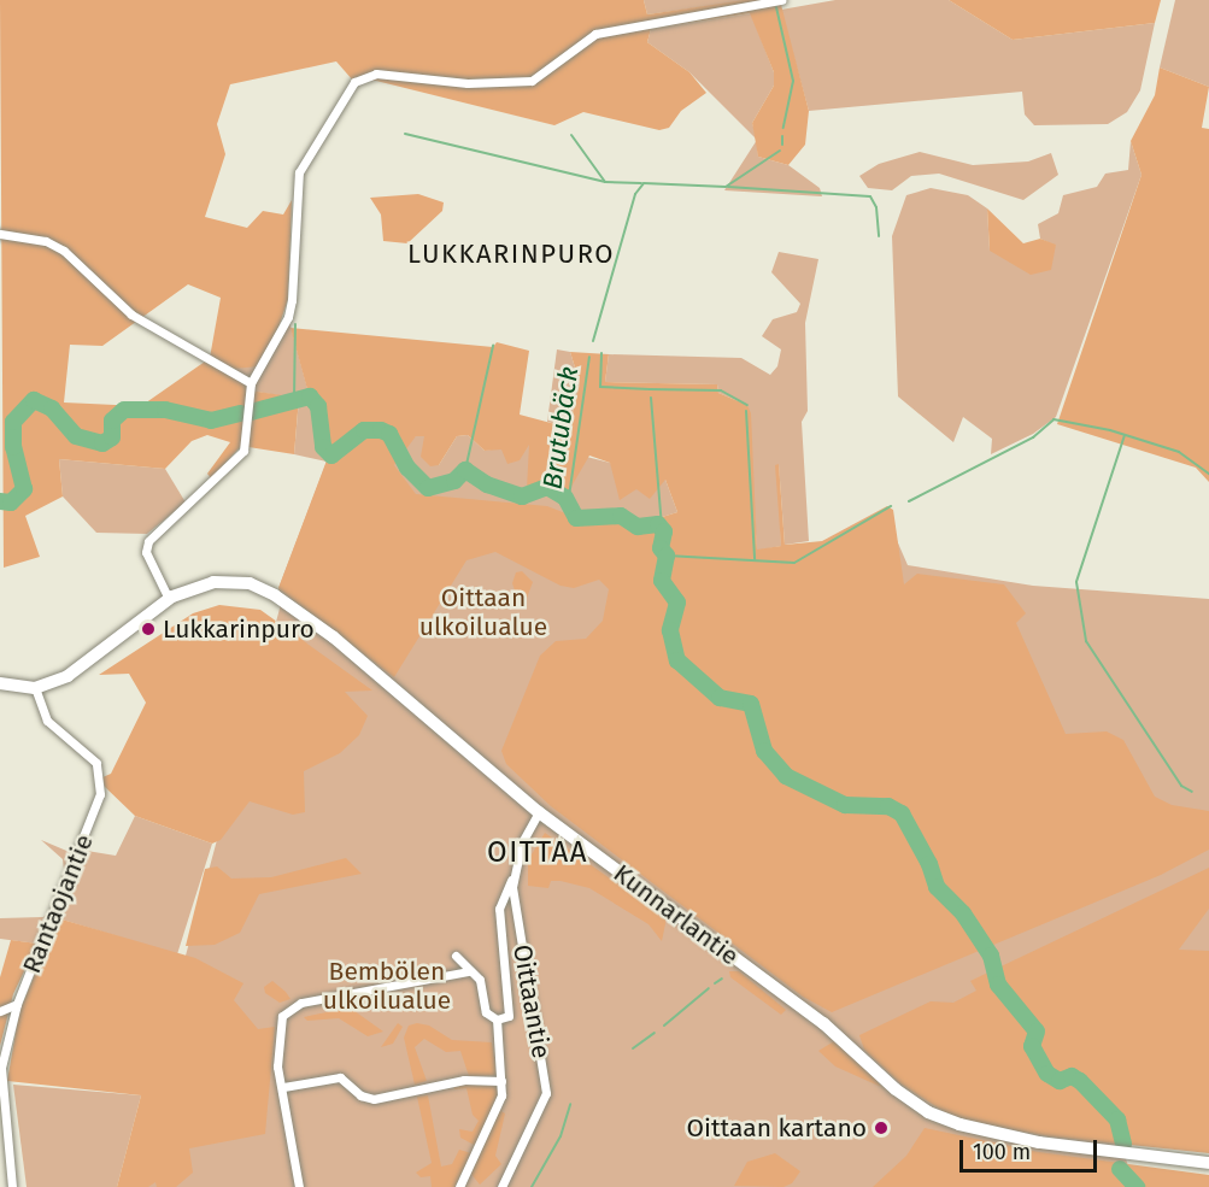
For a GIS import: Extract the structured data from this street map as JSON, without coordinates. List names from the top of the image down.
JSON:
{
  "streets": {
    "main road": ["Kunnarlantie"],
    "street": ["Rantaojantie", "Oittaantie"]
  },
  "crossings": [
    ["Rantaojantie", "Kunnarlantie"],
    ["Kunnarlantie", "Oittaantie"]
  ],
  "districts": ["LUKKARINPURO", "OITTAA"],
  "water": ["Brutubäck"],
  "parks": ["Oittaan ulkoilualue", "Bembölen ulkoilualue"],
  "places": ["Lukkarinpuro", "Oittaan kartano"],
  "scale_bar": "100 m"
}
